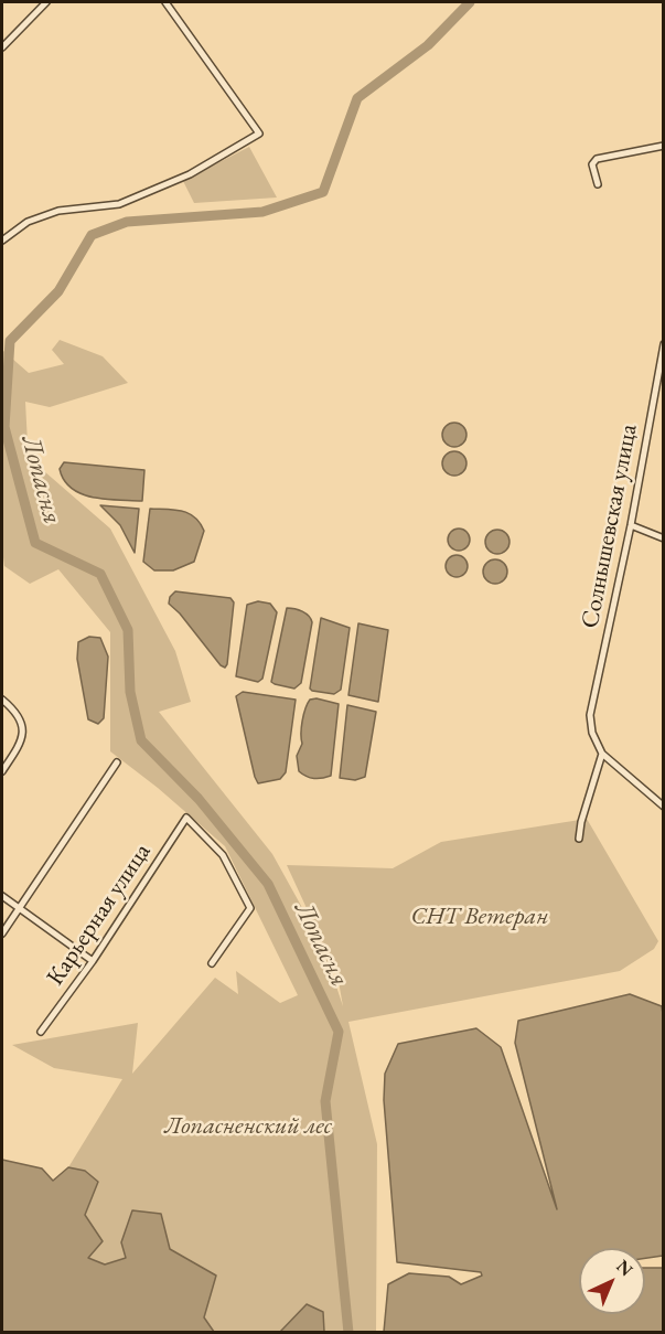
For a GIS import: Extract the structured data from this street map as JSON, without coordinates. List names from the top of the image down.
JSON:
{
  "streets": {
    "street": ["Солнышевская улица", "Карьерная улица"]
  },
  "water": ["Лопасня"],
  "parks": ["СНТ Ветеран", "Лопасненский лес"],
  "north": "top right"
}
